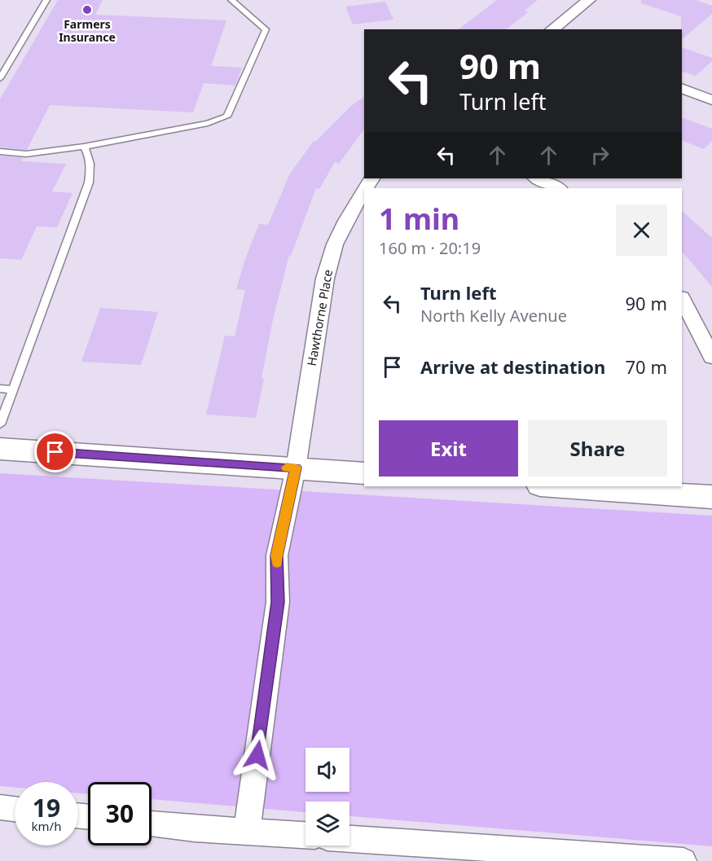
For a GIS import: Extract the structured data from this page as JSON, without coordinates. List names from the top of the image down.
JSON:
{
  "streets": {
    "street": ["Hawthorne Place"]
  },
  "places": ["Farmers Insurance"],
  "page": {
    "turn": ["90 m", "Turn left"],
    "heading": ["1 min", "160 m · 20:19"],
    "list": [
      {
        "name": "Turn left",
        "note": "North Kelly Avenue",
        "value": "90 m"
      },
      {
        "name": "Arrive at destination",
        "value": "70 m"
      }
    ],
    "buttons": ["Exit", "Share"],
    "speed": "19 km/h",
    "limit": "30"
  }
}
